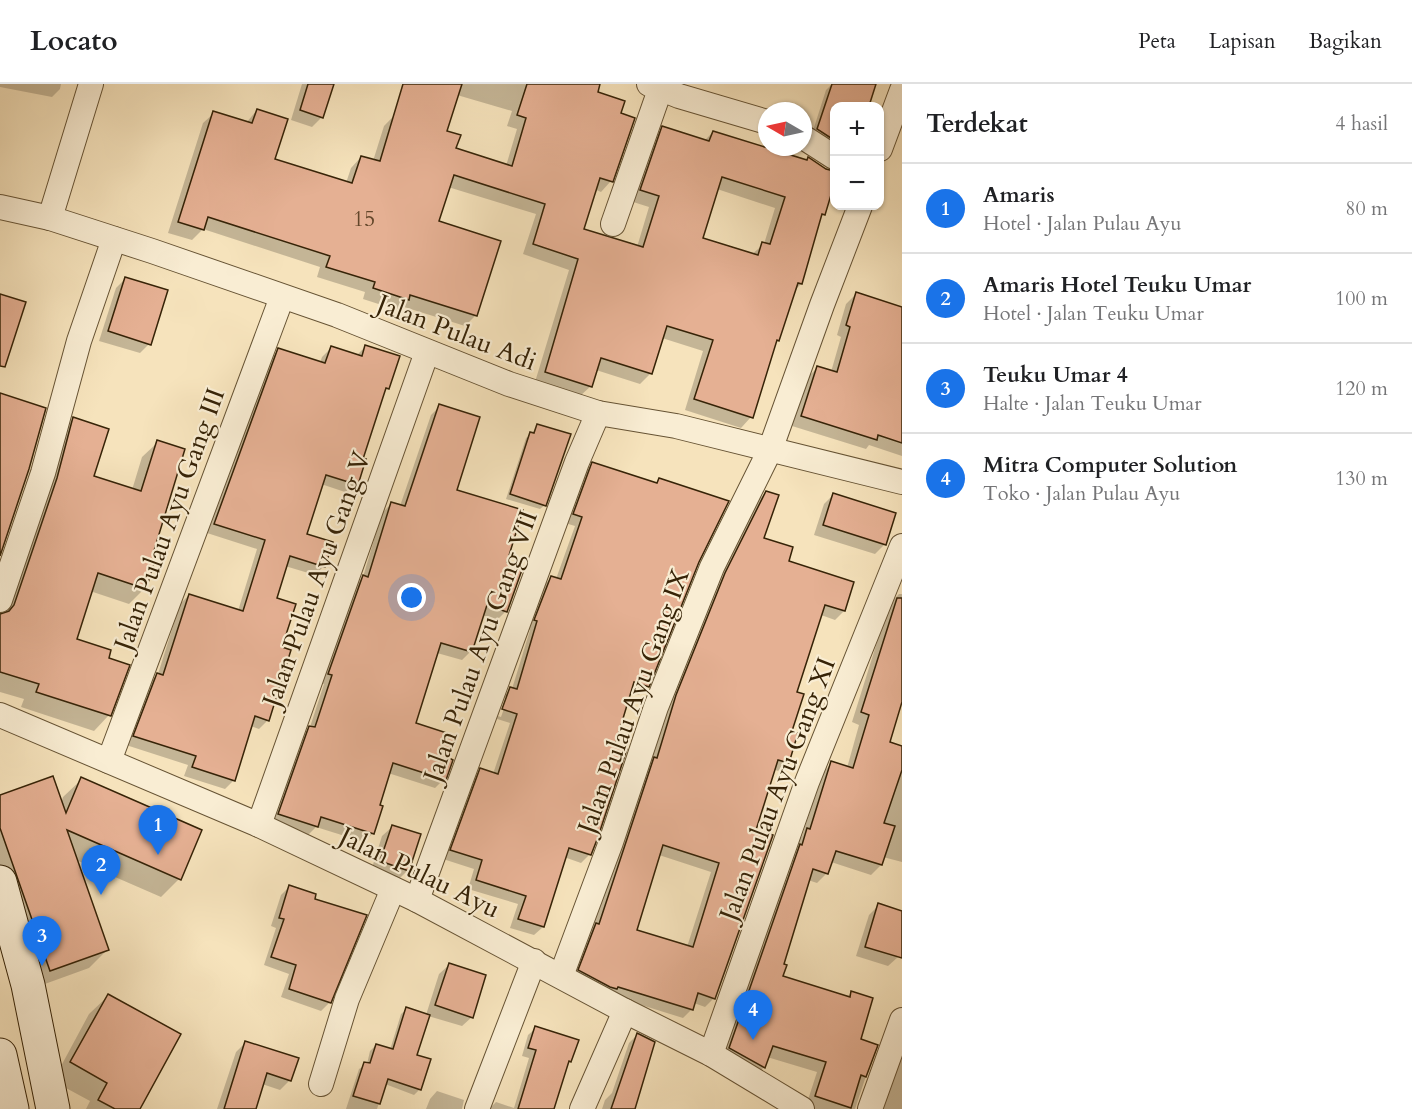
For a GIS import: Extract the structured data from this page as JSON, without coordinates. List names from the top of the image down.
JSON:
{
  "streets": {
    "street": [
      "Jalan Pulau Adi",
      "Jalan Pulau Ayu Gang III",
      "Jalan Pulau Ayu Gang V",
      "Jalan Pulau Ayu Gang VII",
      "Jalan Pulau Ayu Gang IX",
      "Jalan Pulau Ayu Gang XI",
      "Jalan Pulau Ayu"
    ]
  },
  "crossings": [
    ["Jalan Pulau Adi", "Jalan Pulau Ayu Gang III"],
    ["Jalan Pulau Adi", "Jalan Pulau Ayu Gang V"],
    ["Jalan Pulau Adi", "Jalan Pulau Ayu Gang VII"],
    ["Jalan Pulau Adi", "Jalan Pulau Ayu Gang IX"],
    ["Jalan Pulau Ayu Gang III", "Jalan Pulau Ayu"],
    ["Jalan Pulau Ayu Gang V", "Jalan Pulau Ayu"],
    ["Jalan Pulau Ayu Gang VII", "Jalan Pulau Ayu"],
    ["Jalan Pulau Ayu Gang IX", "Jalan Pulau Ayu"],
    ["Jalan Pulau Ayu Gang XI", "Jalan Pulau Ayu"]
  ],
  "house_numbers": ["15"],
  "north": "left",
  "page": {
    "header": "Locato",
    "nav": ["Peta", "Lapisan", "Bagikan"],
    "heading": ["Terdekat", "4 hasil"],
    "map_buttons": ["+", "−"],
    "list": [
      {
        "mark": "1",
        "name": "Amaris",
        "note": "Hotel · Jalan Pulau Ayu",
        "value": "80 m"
      },
      {
        "mark": "2",
        "name": "Amaris Hotel Teuku Umar",
        "note": "Hotel · Jalan Teuku Umar",
        "value": "100 m"
      },
      {
        "mark": "3",
        "name": "Teuku Umar 4",
        "note": "Halte · Jalan Teuku Umar",
        "value": "120 m"
      },
      {
        "mark": "4",
        "name": "Mitra Computer Solution",
        "note": "Toko · Jalan Pulau Ayu",
        "value": "130 m"
      }
    ],
    "pins": [
      "1",
      "2",
      "3",
      "4"
    ]
  }
}
